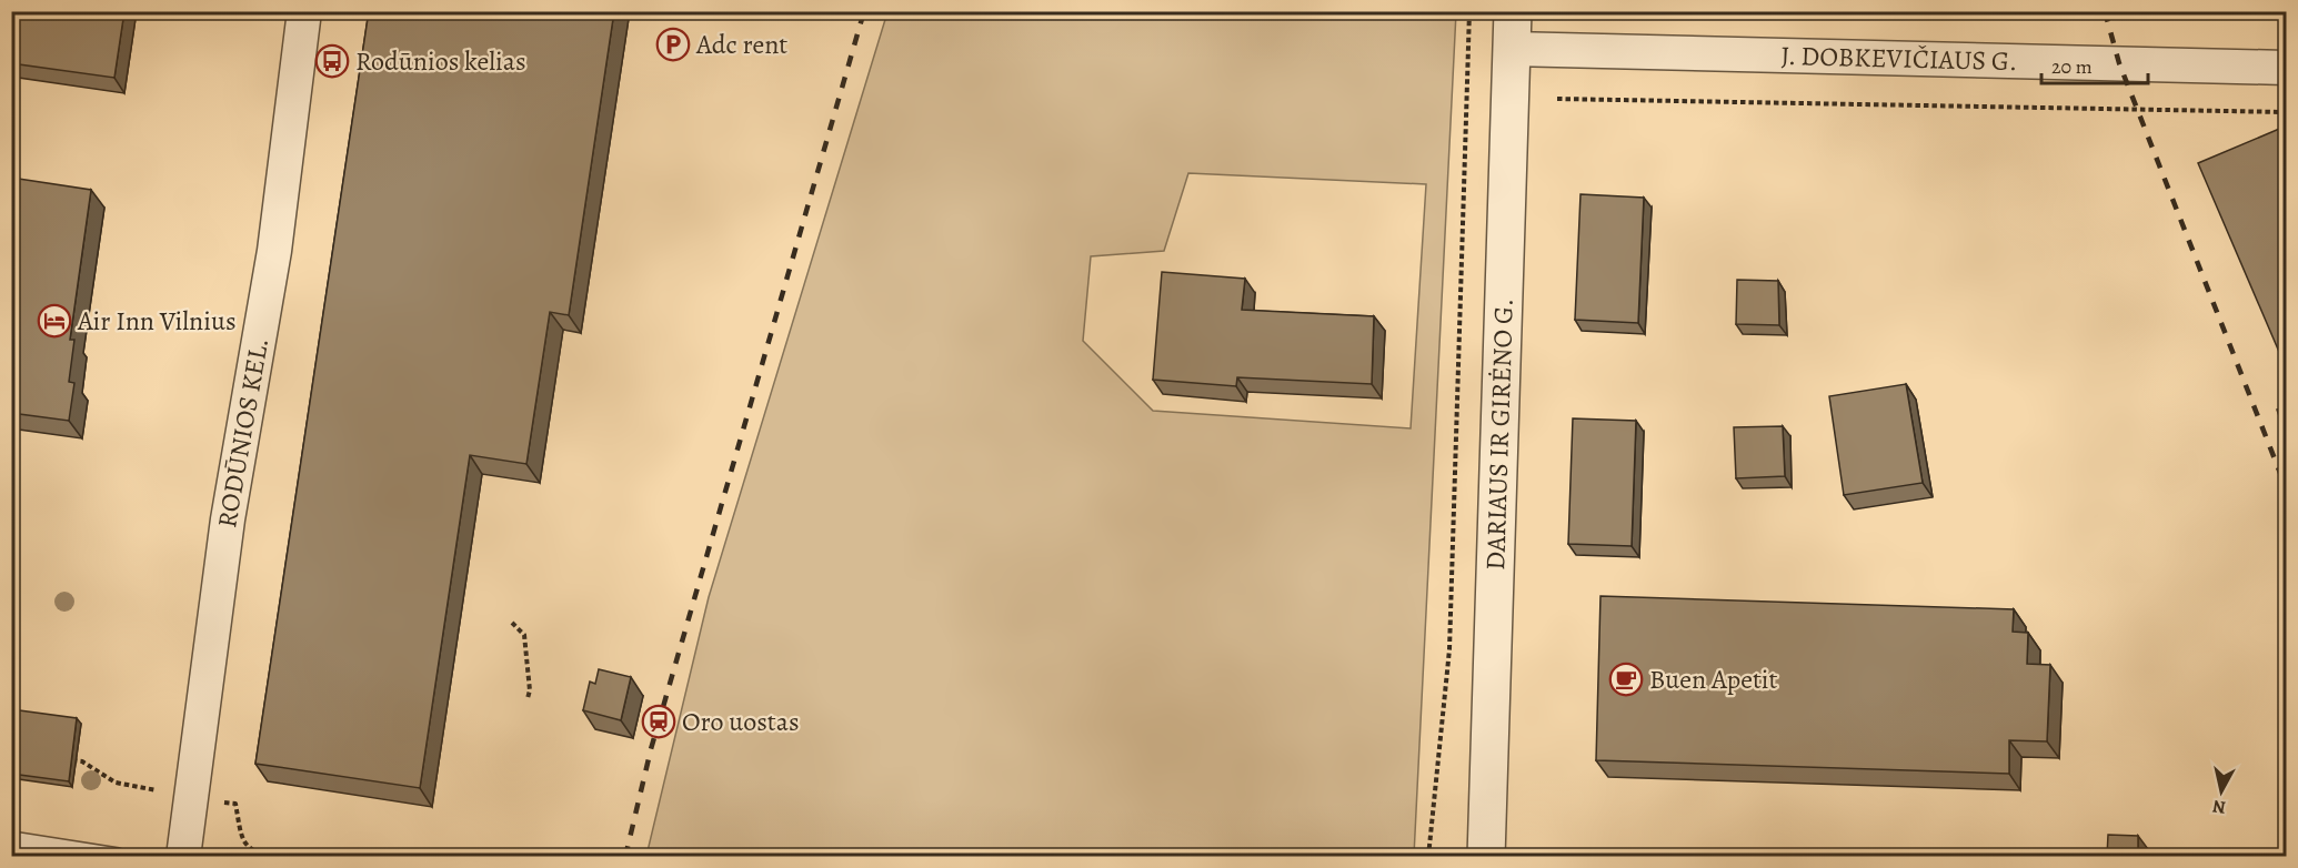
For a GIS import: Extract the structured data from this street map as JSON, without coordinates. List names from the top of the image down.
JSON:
{
  "streets": {
    "street": ["J. DOBKEVIČIAUS G.", "RODŪNIOS KEL.", "DARIAUS IR GIRĖNO G."]
  },
  "crossings": [
    ["J. DOBKEVIČIAUS G.", "DARIAUS IR GIRĖNO G."]
  ],
  "places": {
    "parking": ["Adc rent"],
    "bus stop": ["Rodūnios kelias"],
    "hotel": ["Air Inn Vilnius"],
    "cafe": ["Buen Apetit"],
    "station": ["Oro uostas"]
  },
  "scale_bar": "20 m",
  "north": "bottom"
}
